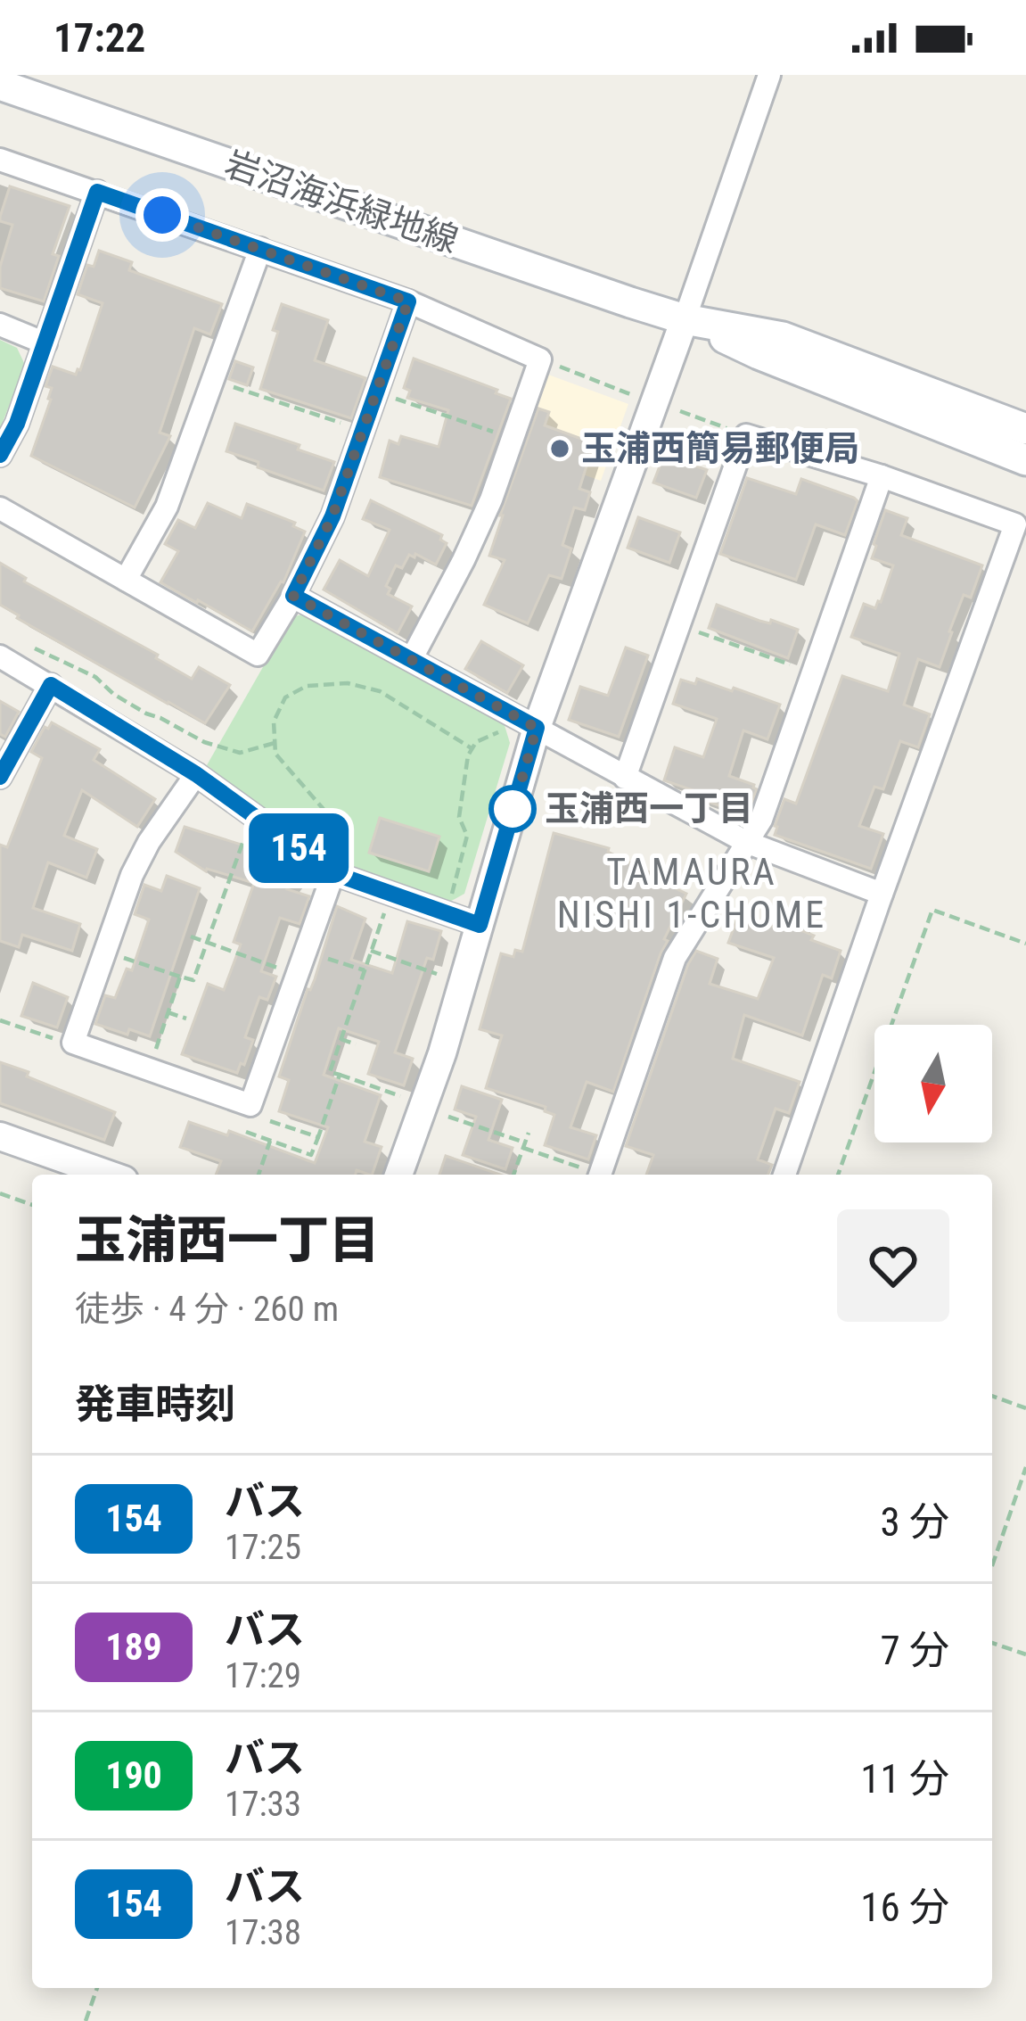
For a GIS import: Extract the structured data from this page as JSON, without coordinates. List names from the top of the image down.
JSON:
{
  "streets": {
    "main road": ["岩沼海浜緑地線"]
  },
  "districts": ["TAMAURA NISHI 1-CHOME"],
  "places": ["玉浦西簡易郵便局", "玉浦西一丁目"],
  "lines": ["bus line 154"],
  "north": "bottom",
  "page": {
    "status": "17:22",
    "on_map": "154",
    "heading": [
      ["玉浦西一丁目", "徒歩 · 4 分 · 260 m"],
      "発車時刻"
    ],
    "list": [
      {
        "mark": "154",
        "name": "バス",
        "note": "17:25",
        "value": "3 分"
      },
      {
        "mark": "189",
        "name": "バス",
        "note": "17:29",
        "value": "7 分"
      },
      {
        "mark": "190",
        "name": "バス",
        "note": "17:33",
        "value": "11 分"
      },
      {
        "mark": "154",
        "name": "バス",
        "note": "17:38",
        "value": "16 分"
      }
    ]
  }
}
